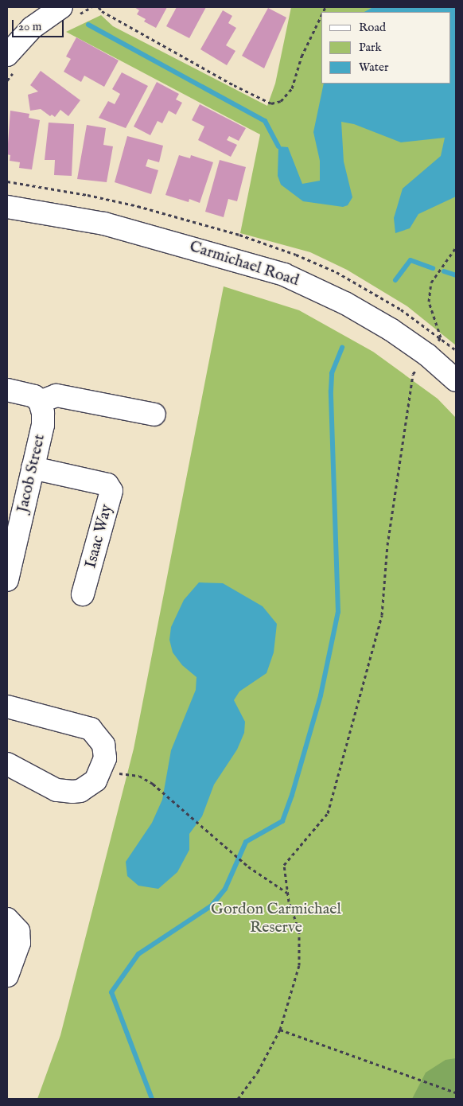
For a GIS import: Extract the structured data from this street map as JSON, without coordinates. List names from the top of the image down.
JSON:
{
  "streets": {
    "street": ["Carmichael Road", "Jacob Street", "Isaac Way"]
  },
  "crossings": [
    ["Jacob Street", "Isaac Way"]
  ],
  "parks": ["Gordon Carmichael Reserve"],
  "legend": ["Road", "Park", "Water"],
  "scale_bar": "20 m"
}
